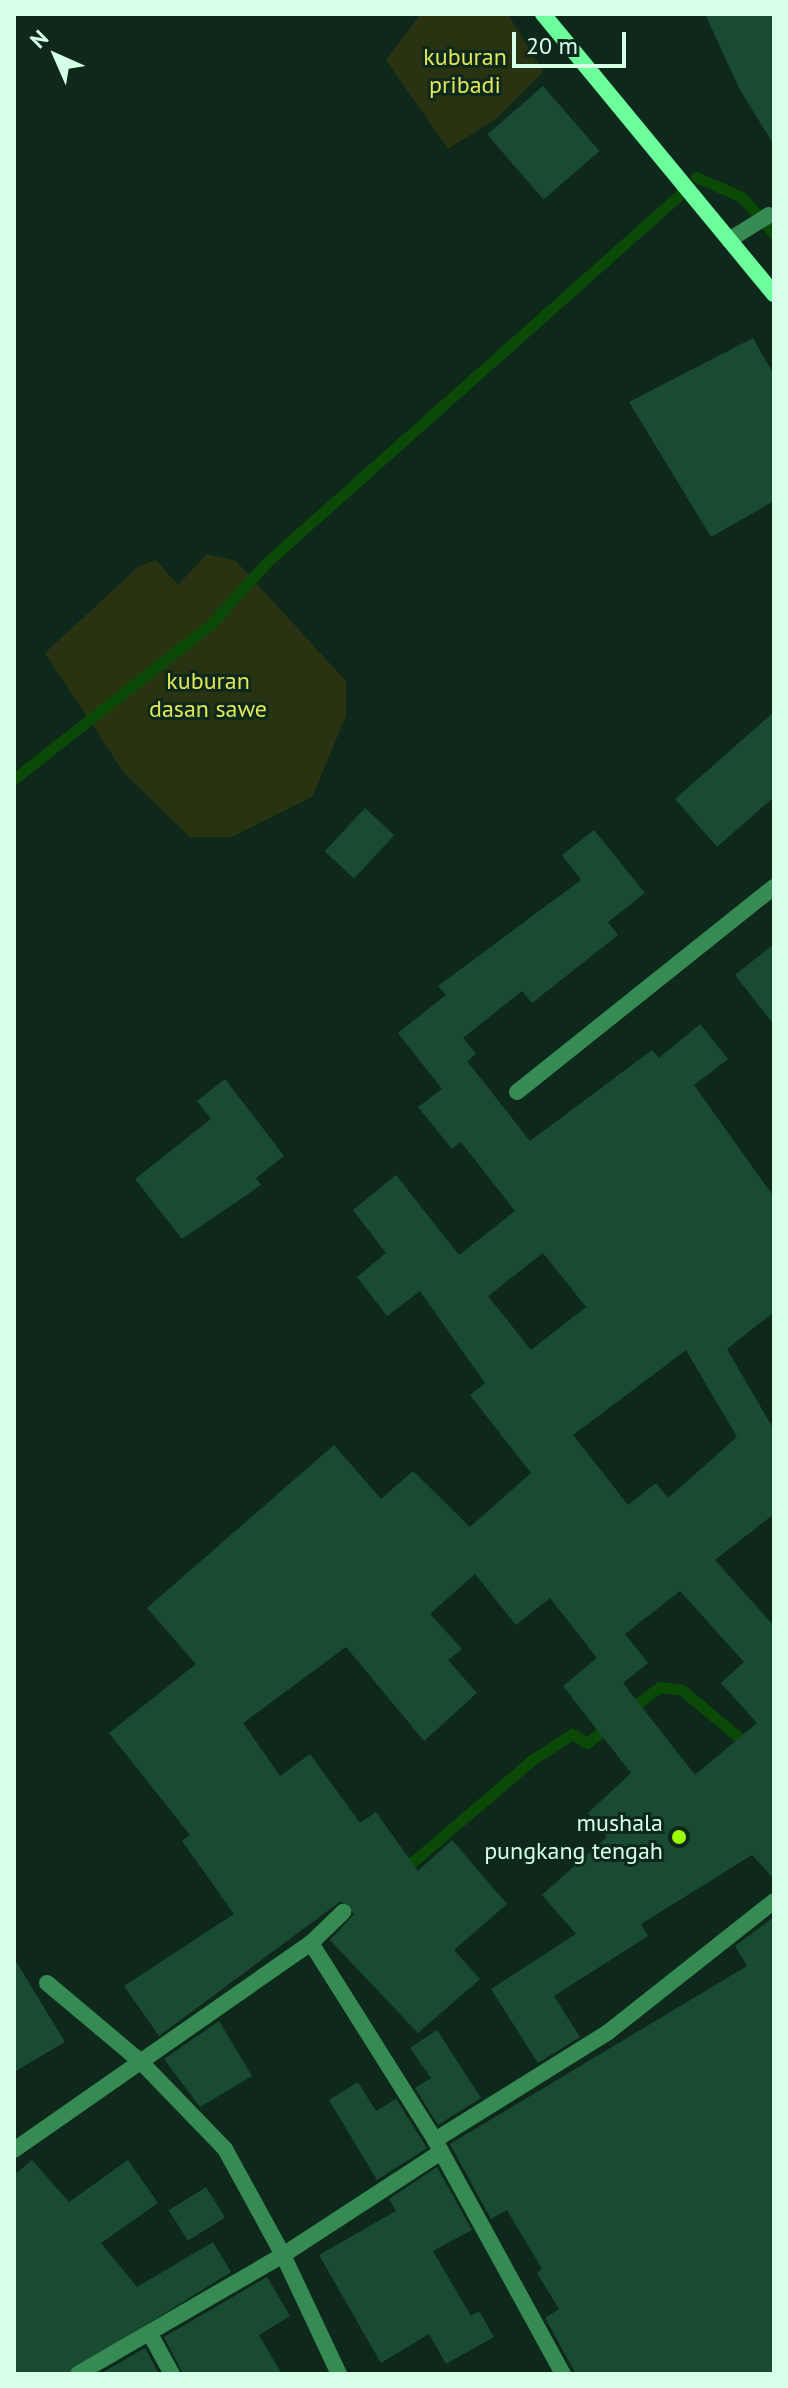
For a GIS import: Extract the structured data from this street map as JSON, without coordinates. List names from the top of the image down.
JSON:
{
  "parks": ["kuburan pribadi", "kuburan dasan sawe"],
  "places": ["mushala pungkang tengah"],
  "scale_bar": "20 m",
  "north": "top left"
}
